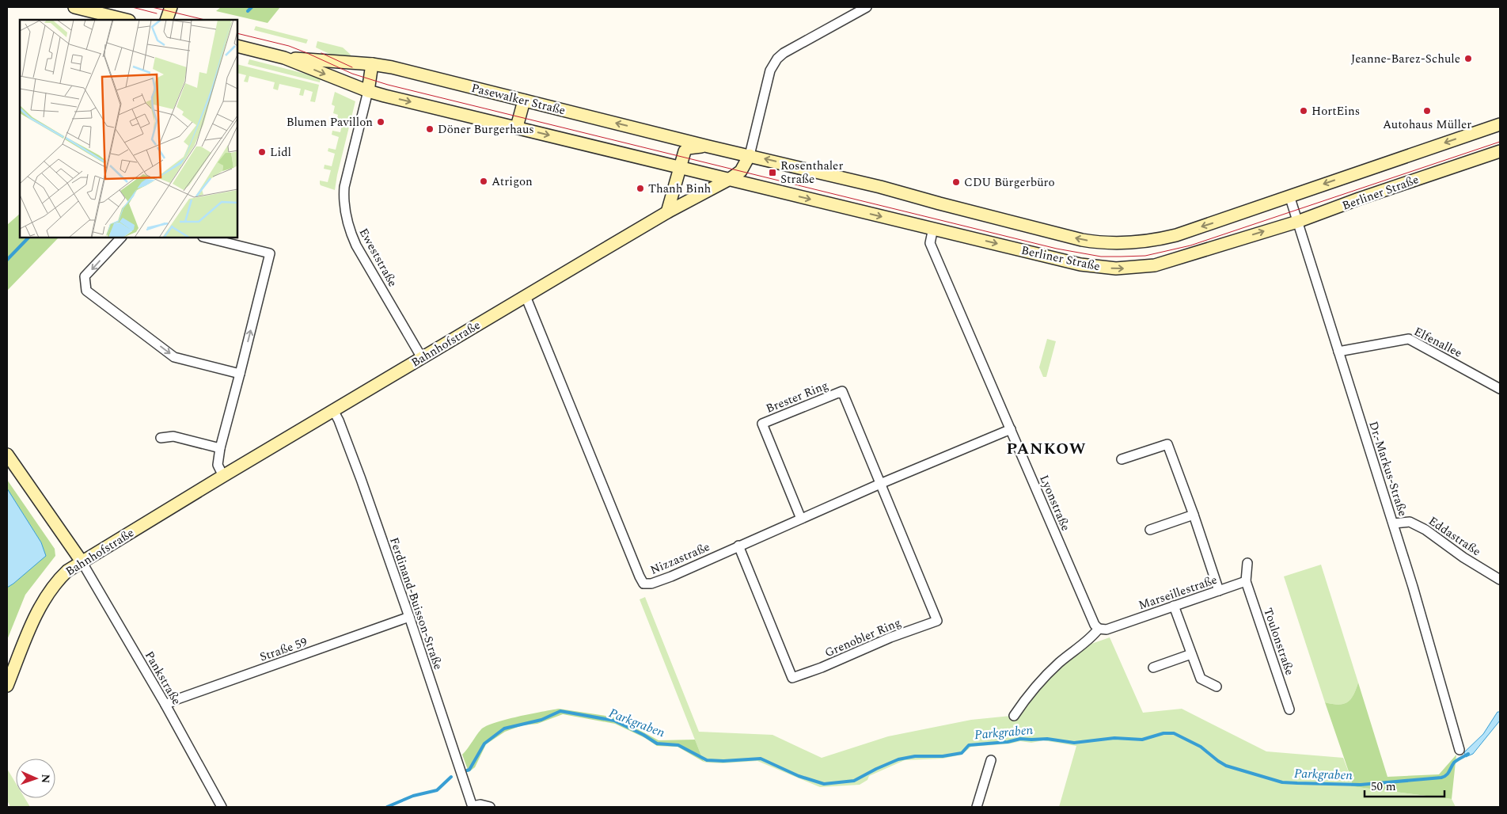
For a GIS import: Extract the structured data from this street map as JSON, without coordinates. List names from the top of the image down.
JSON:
{
  "streets": {
    "main road": ["Pasewalker Straße", "Berliner Straße", "Bahnhofstraße"],
    "street": [
      "Eweststraße",
      "Elfenallee",
      "Brester Ring",
      "Dr.-Markus-Straße",
      "Lyonstraße",
      "Eddastraße",
      "Nizzastraße",
      "Marseillestraße",
      "Ferdinand-Buisson-Straße",
      "Grenobler Ring",
      "Toulonstraße",
      "Straße 59",
      "Pankstraße"
    ]
  },
  "crossings": [
    ["Pasewalker Straße", "Berliner Straße"],
    ["Pasewalker Straße", "Eweststraße"],
    ["Pasewalker Straße", "Bahnhofstraße"],
    ["Berliner Straße", "Bahnhofstraße"],
    ["Berliner Straße", "Dr.-Markus-Straße"],
    ["Berliner Straße", "Lyonstraße"],
    ["Eweststraße", "Bahnhofstraße"],
    ["Elfenallee", "Dr.-Markus-Straße"],
    ["Bahnhofstraße", "Nizzastraße"],
    ["Bahnhofstraße", "Ferdinand-Buisson-Straße"],
    ["Bahnhofstraße", "Pankstraße"],
    ["Brester Ring", "Nizzastraße"],
    ["Brester Ring", "Grenobler Ring"],
    ["Dr.-Markus-Straße", "Eddastraße"],
    ["Lyonstraße", "Nizzastraße"],
    ["Lyonstraße", "Marseillestraße"],
    ["Nizzastraße", "Grenobler Ring"],
    ["Marseillestraße", "Toulonstraße"],
    ["Ferdinand-Buisson-Straße", "Straße 59"],
    ["Straße 59", "Pankstraße"]
  ],
  "districts": ["PANKOW"],
  "water": ["Parkgraben"],
  "places": {
    "other": [
      "Jeanne-Barez-Schule",
      "HortEins",
      "Autohaus Müller",
      "Blumen Pavillon",
      "Döner Burgerhaus",
      "Lidl",
      "Atrigon",
      "CDU Bürgerbüro",
      "Thanh Binh"
    ],
    "transit": ["Rosenthaler Straße"]
  },
  "scale_bar": "50 m",
  "north": "right"
}
